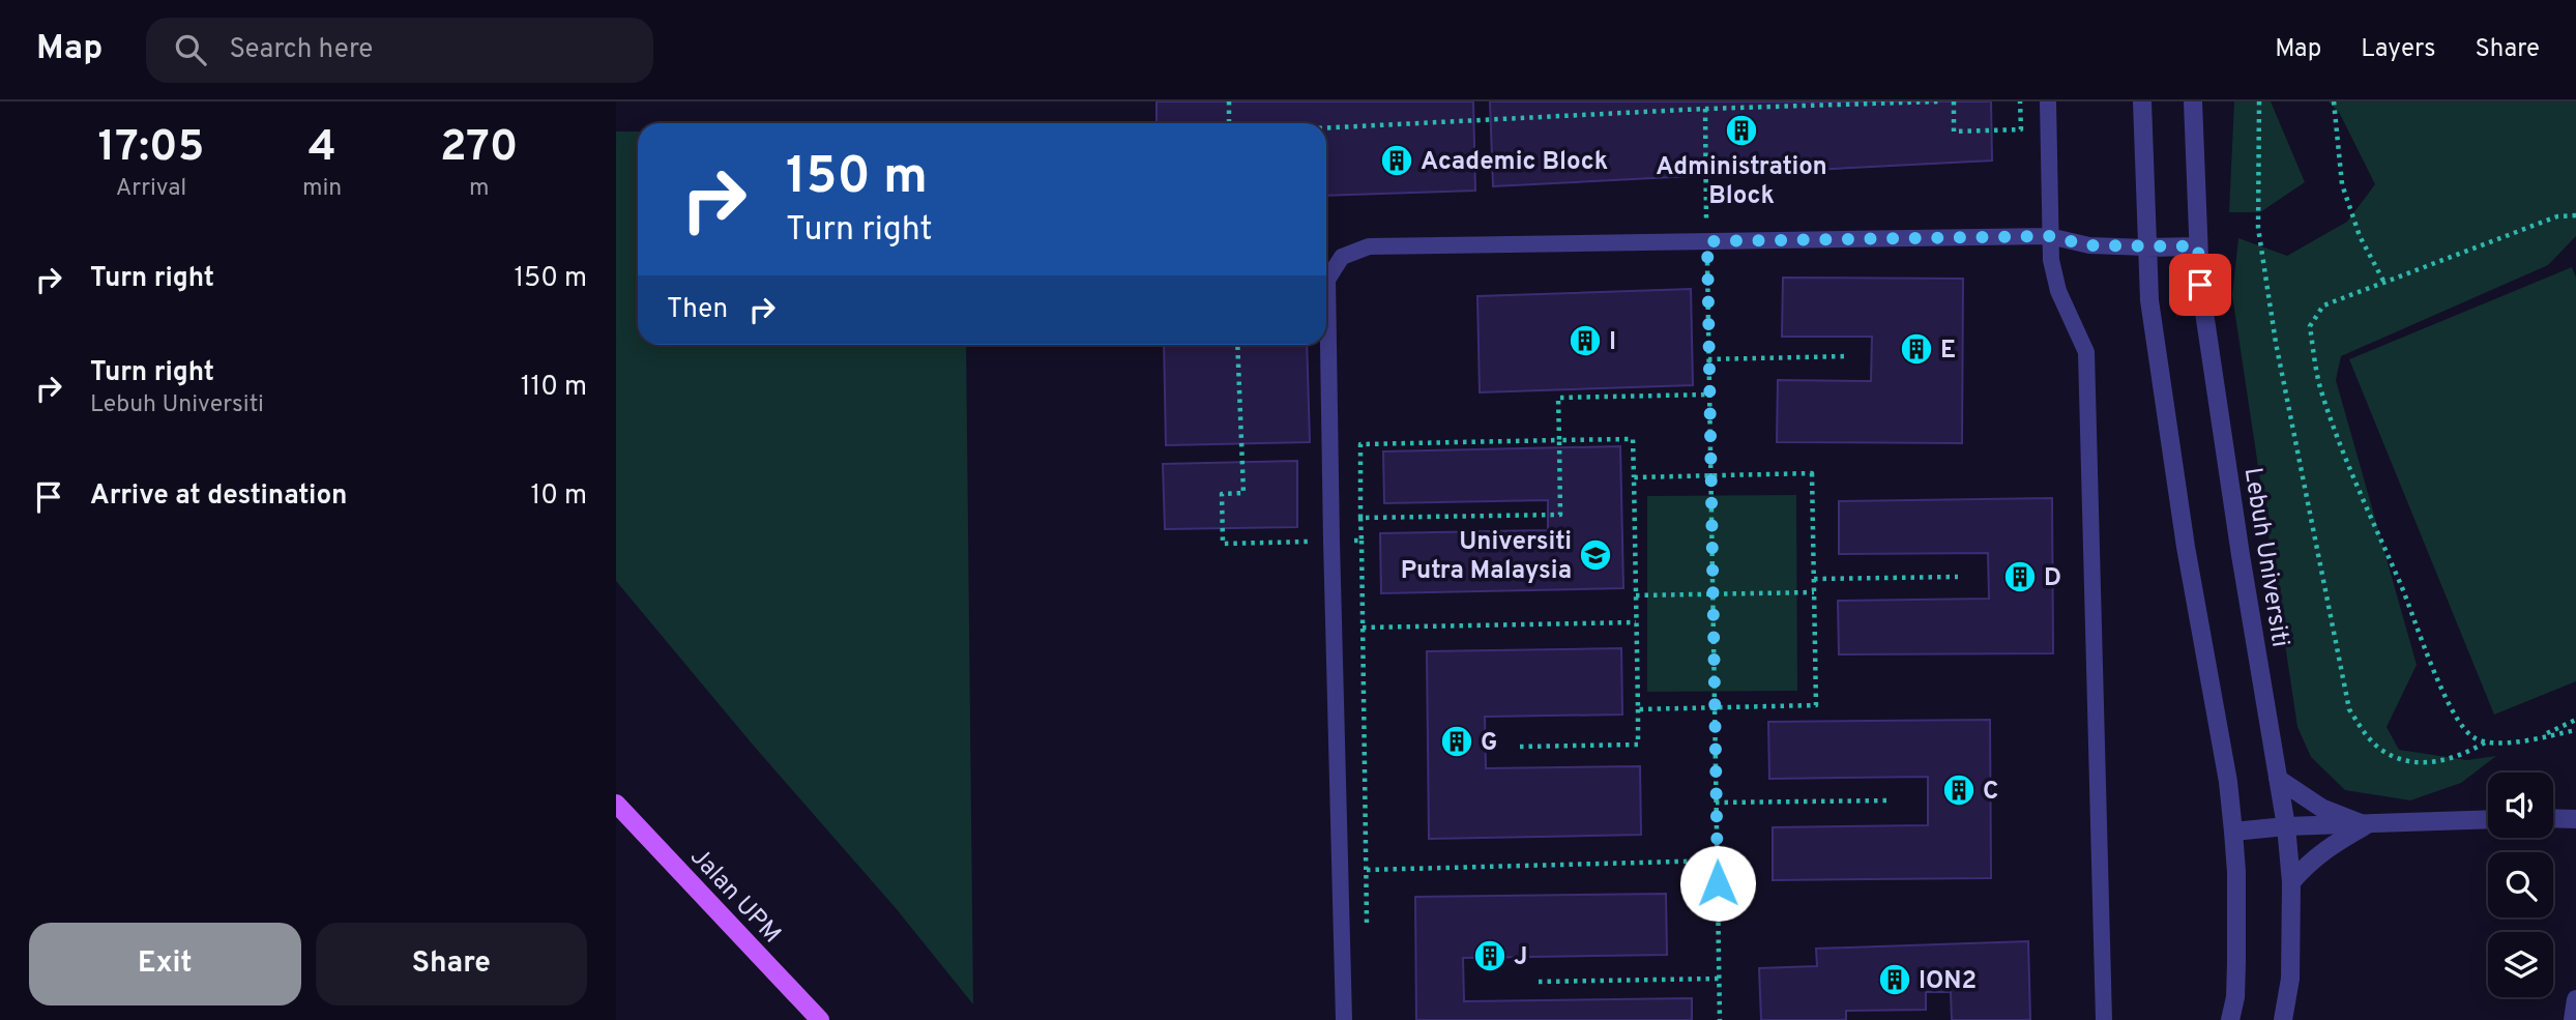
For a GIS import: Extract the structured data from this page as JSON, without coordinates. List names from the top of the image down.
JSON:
{
  "streets": {
    "main road": ["Jalan UPM"],
    "street": ["Lebuh Universiti"]
  },
  "places": {
    "building": [
      "Administration Block",
      "Academic Block",
      "I",
      "E",
      "D",
      "G",
      "C",
      "J",
      "ION2"
    ],
    "school or university": ["Universiti Putra Malaysia"]
  },
  "page": {
    "header": "Map",
    "search": "Search here",
    "nav": ["Map", "Layers", "Share"],
    "eta": [
      "17:05",
      "Arrival",
      "4",
      "min",
      "270",
      "m"
    ],
    "turn": ["150 m", "Turn right"],
    "list": [
      {
        "name": "Turn right",
        "value": "150 m"
      },
      {
        "name": "Turn right",
        "note": "Lebuh Universiti",
        "value": "110 m"
      },
      {
        "name": "Arrive at destination",
        "value": "10 m"
      }
    ],
    "then": "Then",
    "buttons": ["Exit", "Share"]
  }
}
